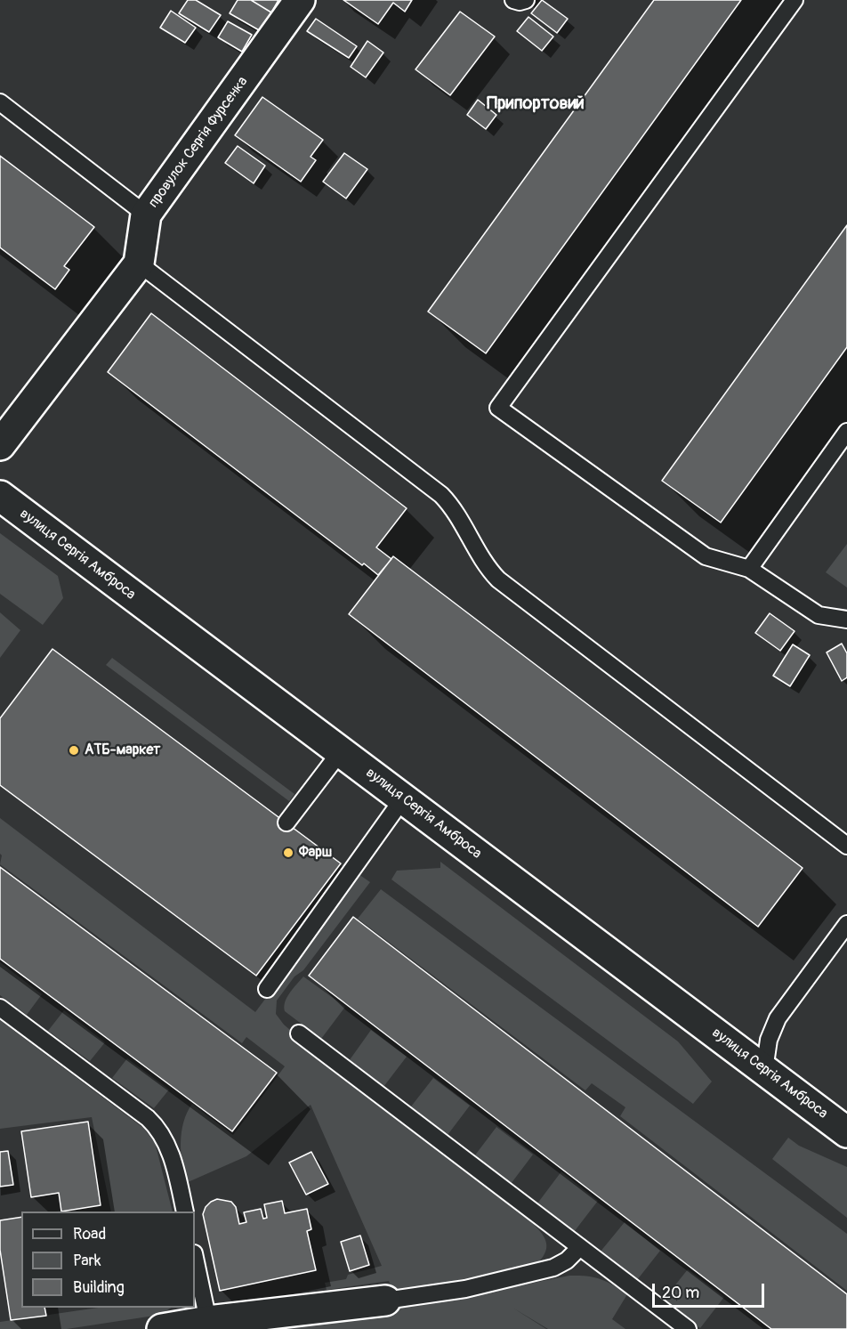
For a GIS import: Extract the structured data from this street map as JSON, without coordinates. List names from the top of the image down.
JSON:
{
  "streets": {
    "street": ["провулок Сергія Фурсенка", "вулиця Сергія Амброса"]
  },
  "districts": ["Припортовий"],
  "places": ["АТБ-маркет", "Фарш"],
  "legend": ["Road", "Park", "Building"],
  "scale_bar": "20 m"
}
